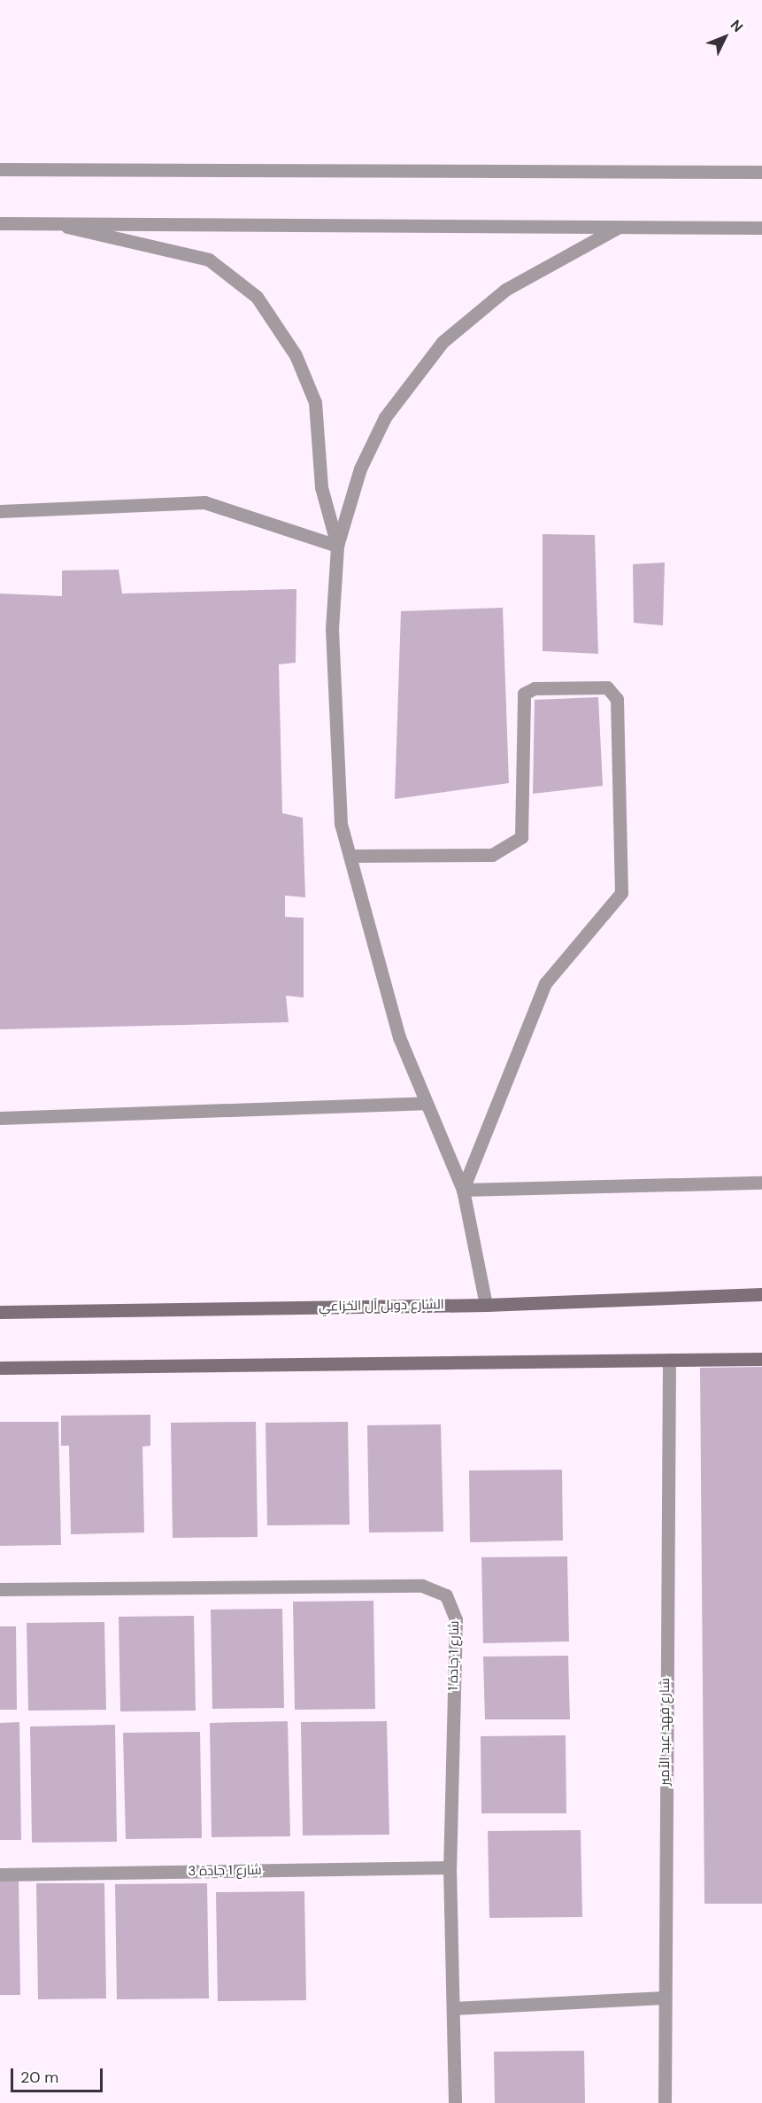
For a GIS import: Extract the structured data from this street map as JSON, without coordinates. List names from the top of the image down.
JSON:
{
  "streets": {
    "main road": ["الشارع دوبل آل الخزاعي"],
    "street": ["شارع 1 جادة 1", "شارع فهد عبد الأمير", "شارع 1 جادة 3"]
  },
  "crossings": [
    ["شارع 1 جادة 1", "شارع 1 جادة 3"]
  ],
  "scale_bar": "20 m",
  "north": "top right"
}
